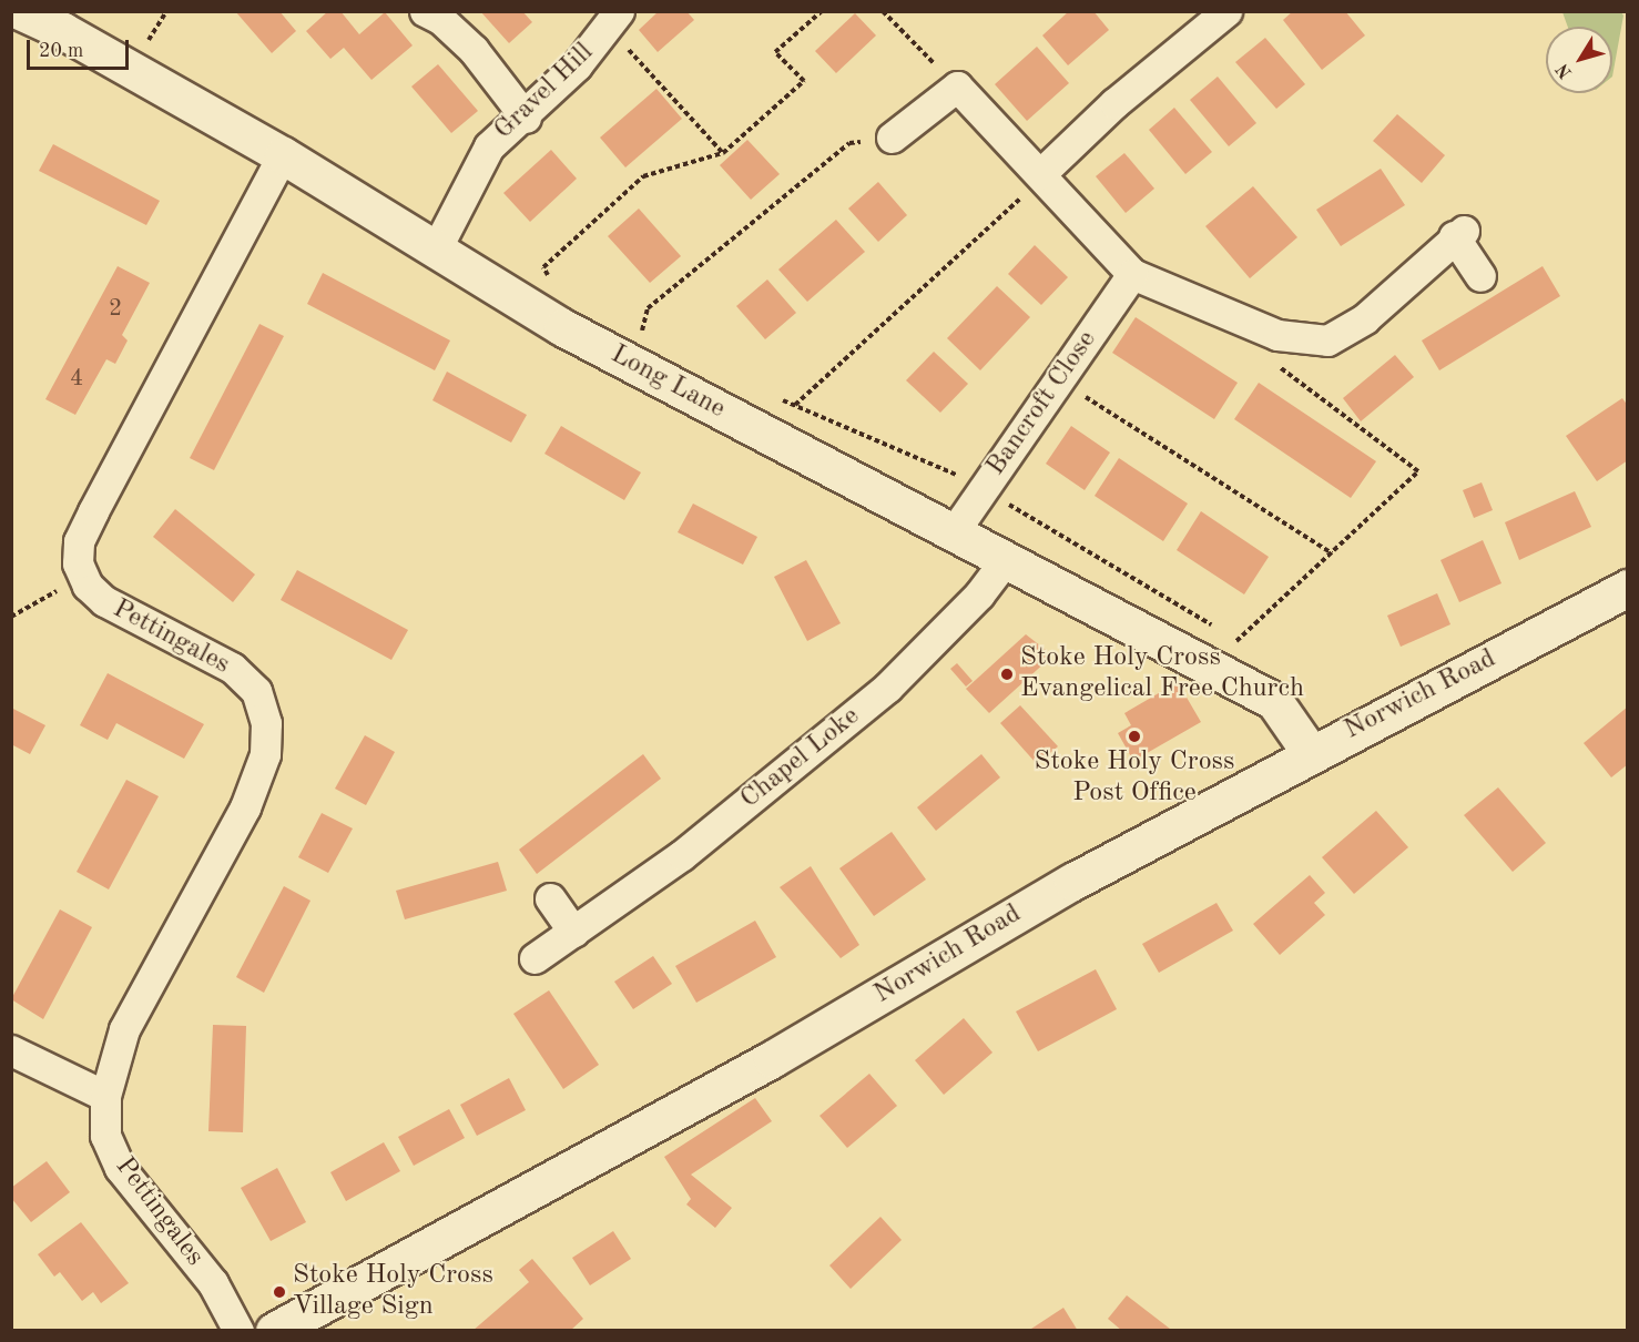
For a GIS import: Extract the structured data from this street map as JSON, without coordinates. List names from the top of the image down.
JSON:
{
  "streets": {
    "street": [
      "Gravel Hill",
      "Long Lane",
      "Bancroft Close",
      "Pettingales",
      "Norwich Road",
      "Chapel Loke"
    ]
  },
  "crossings": [
    ["Gravel Hill", "Long Lane"],
    ["Long Lane", "Bancroft Close"],
    ["Long Lane", "Norwich Road"],
    ["Long Lane", "Chapel Loke"]
  ],
  "places": ["Stoke Holy Cross Evangelical Free Church", "Stoke Holy Cross Post Office", "Stoke Holy Cross Village Sign"],
  "house_numbers": ["2", "4"],
  "scale_bar": "20 m",
  "north": "bottom left"
}
